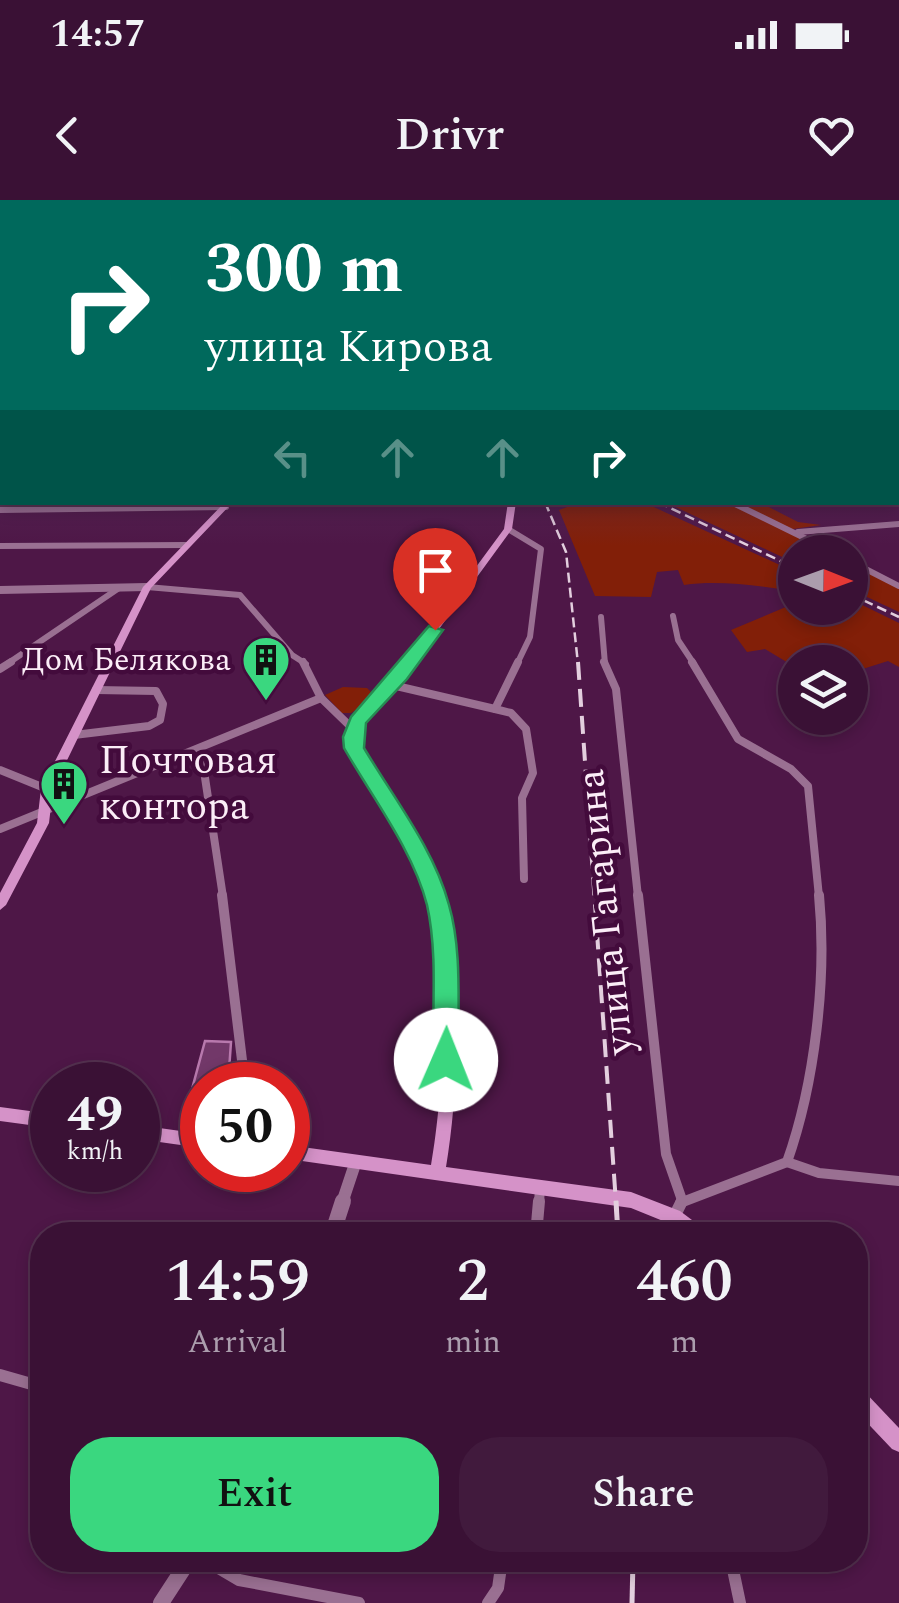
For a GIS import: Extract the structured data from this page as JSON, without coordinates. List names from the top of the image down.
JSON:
{
  "streets": {
    "street": ["улица Гагарина"]
  },
  "places": {
    "building": ["Дом Белякова", "Почтовая контора"]
  },
  "north": "right",
  "page": {
    "status": "14:57",
    "header": "Drivr",
    "turn": ["300 m", "улица Кирова"],
    "speed": "49 km/h",
    "limit": "50",
    "eta": [
      "14:59",
      "Arrival",
      "2",
      "min",
      "460",
      "m"
    ],
    "buttons": ["Exit", "Share"]
  }
}
